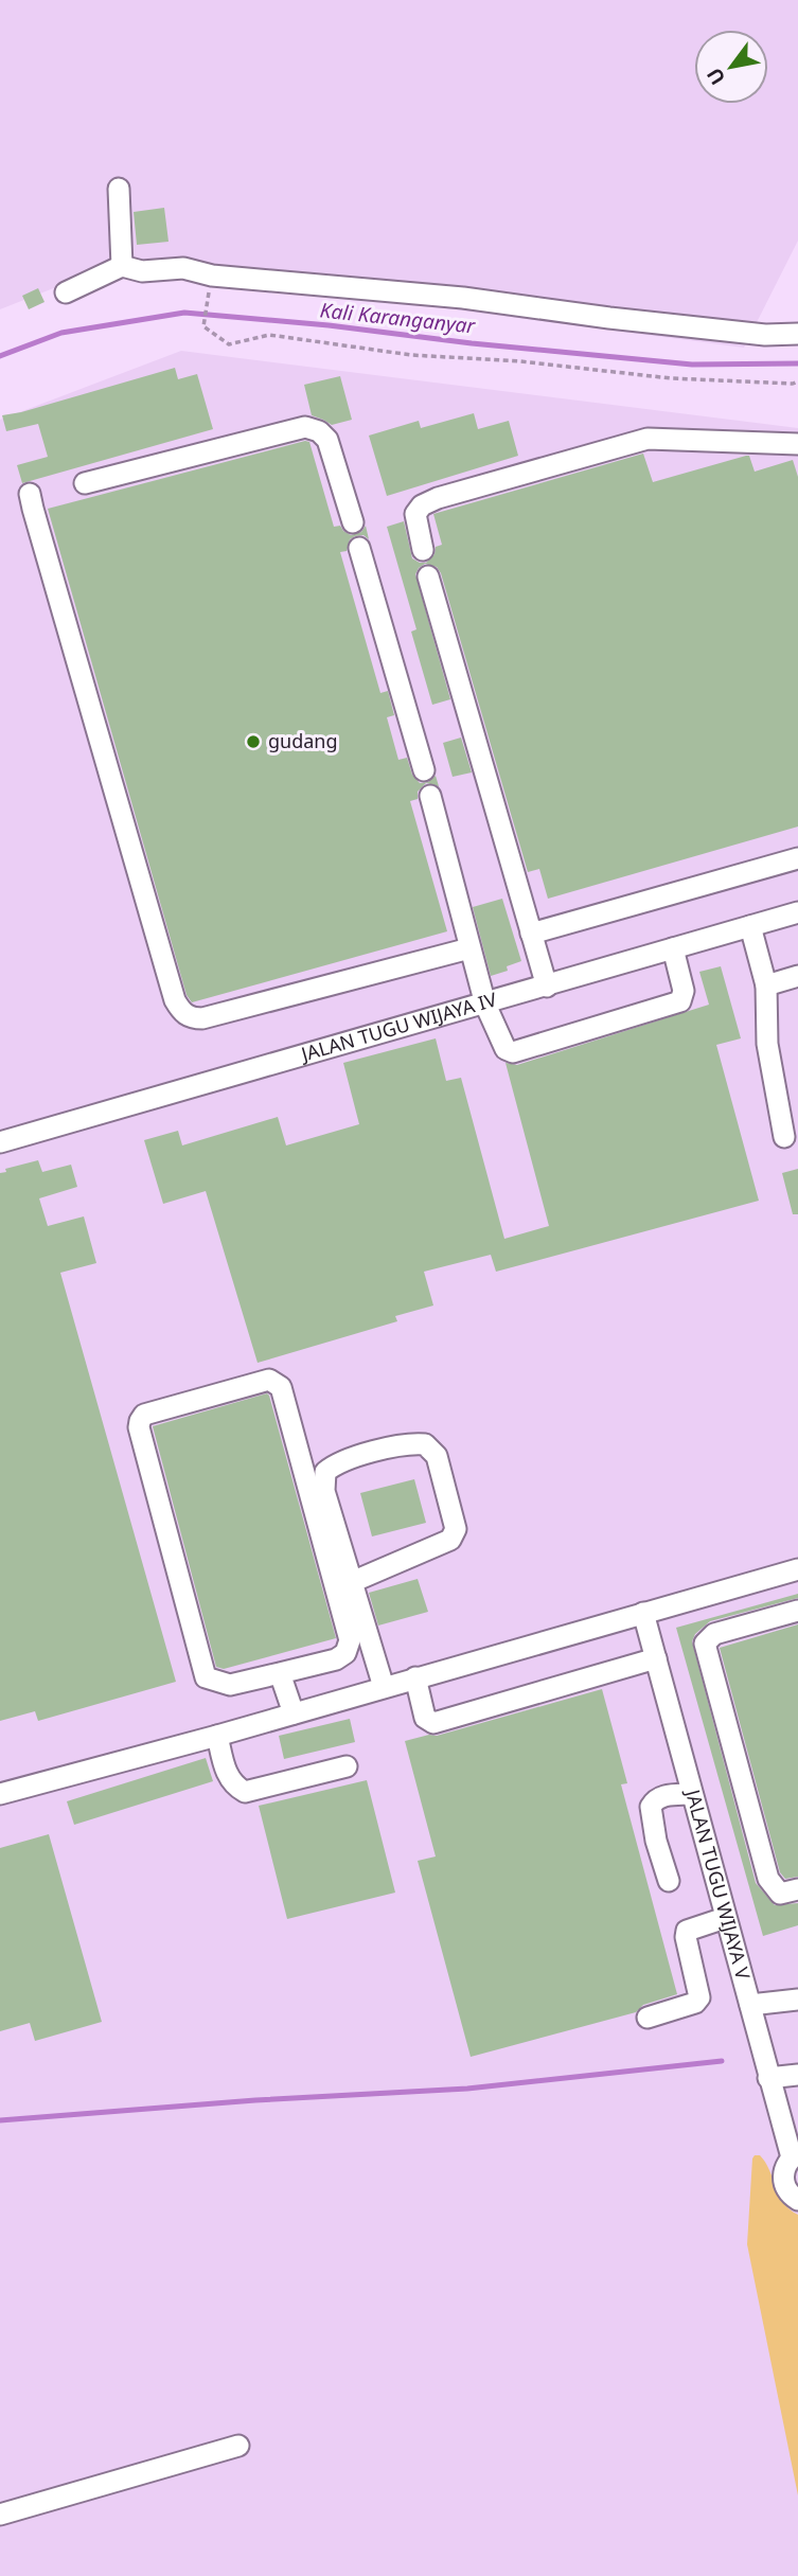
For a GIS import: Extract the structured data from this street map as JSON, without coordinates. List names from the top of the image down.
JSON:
{
  "streets": {
    "street": ["JALAN TUGU WIJAYA IV", "JALAN TUGU WIJAYA V"]
  },
  "water": ["Kali Karanganyar"],
  "places": ["gudang"],
  "north": "bottom left"
}
